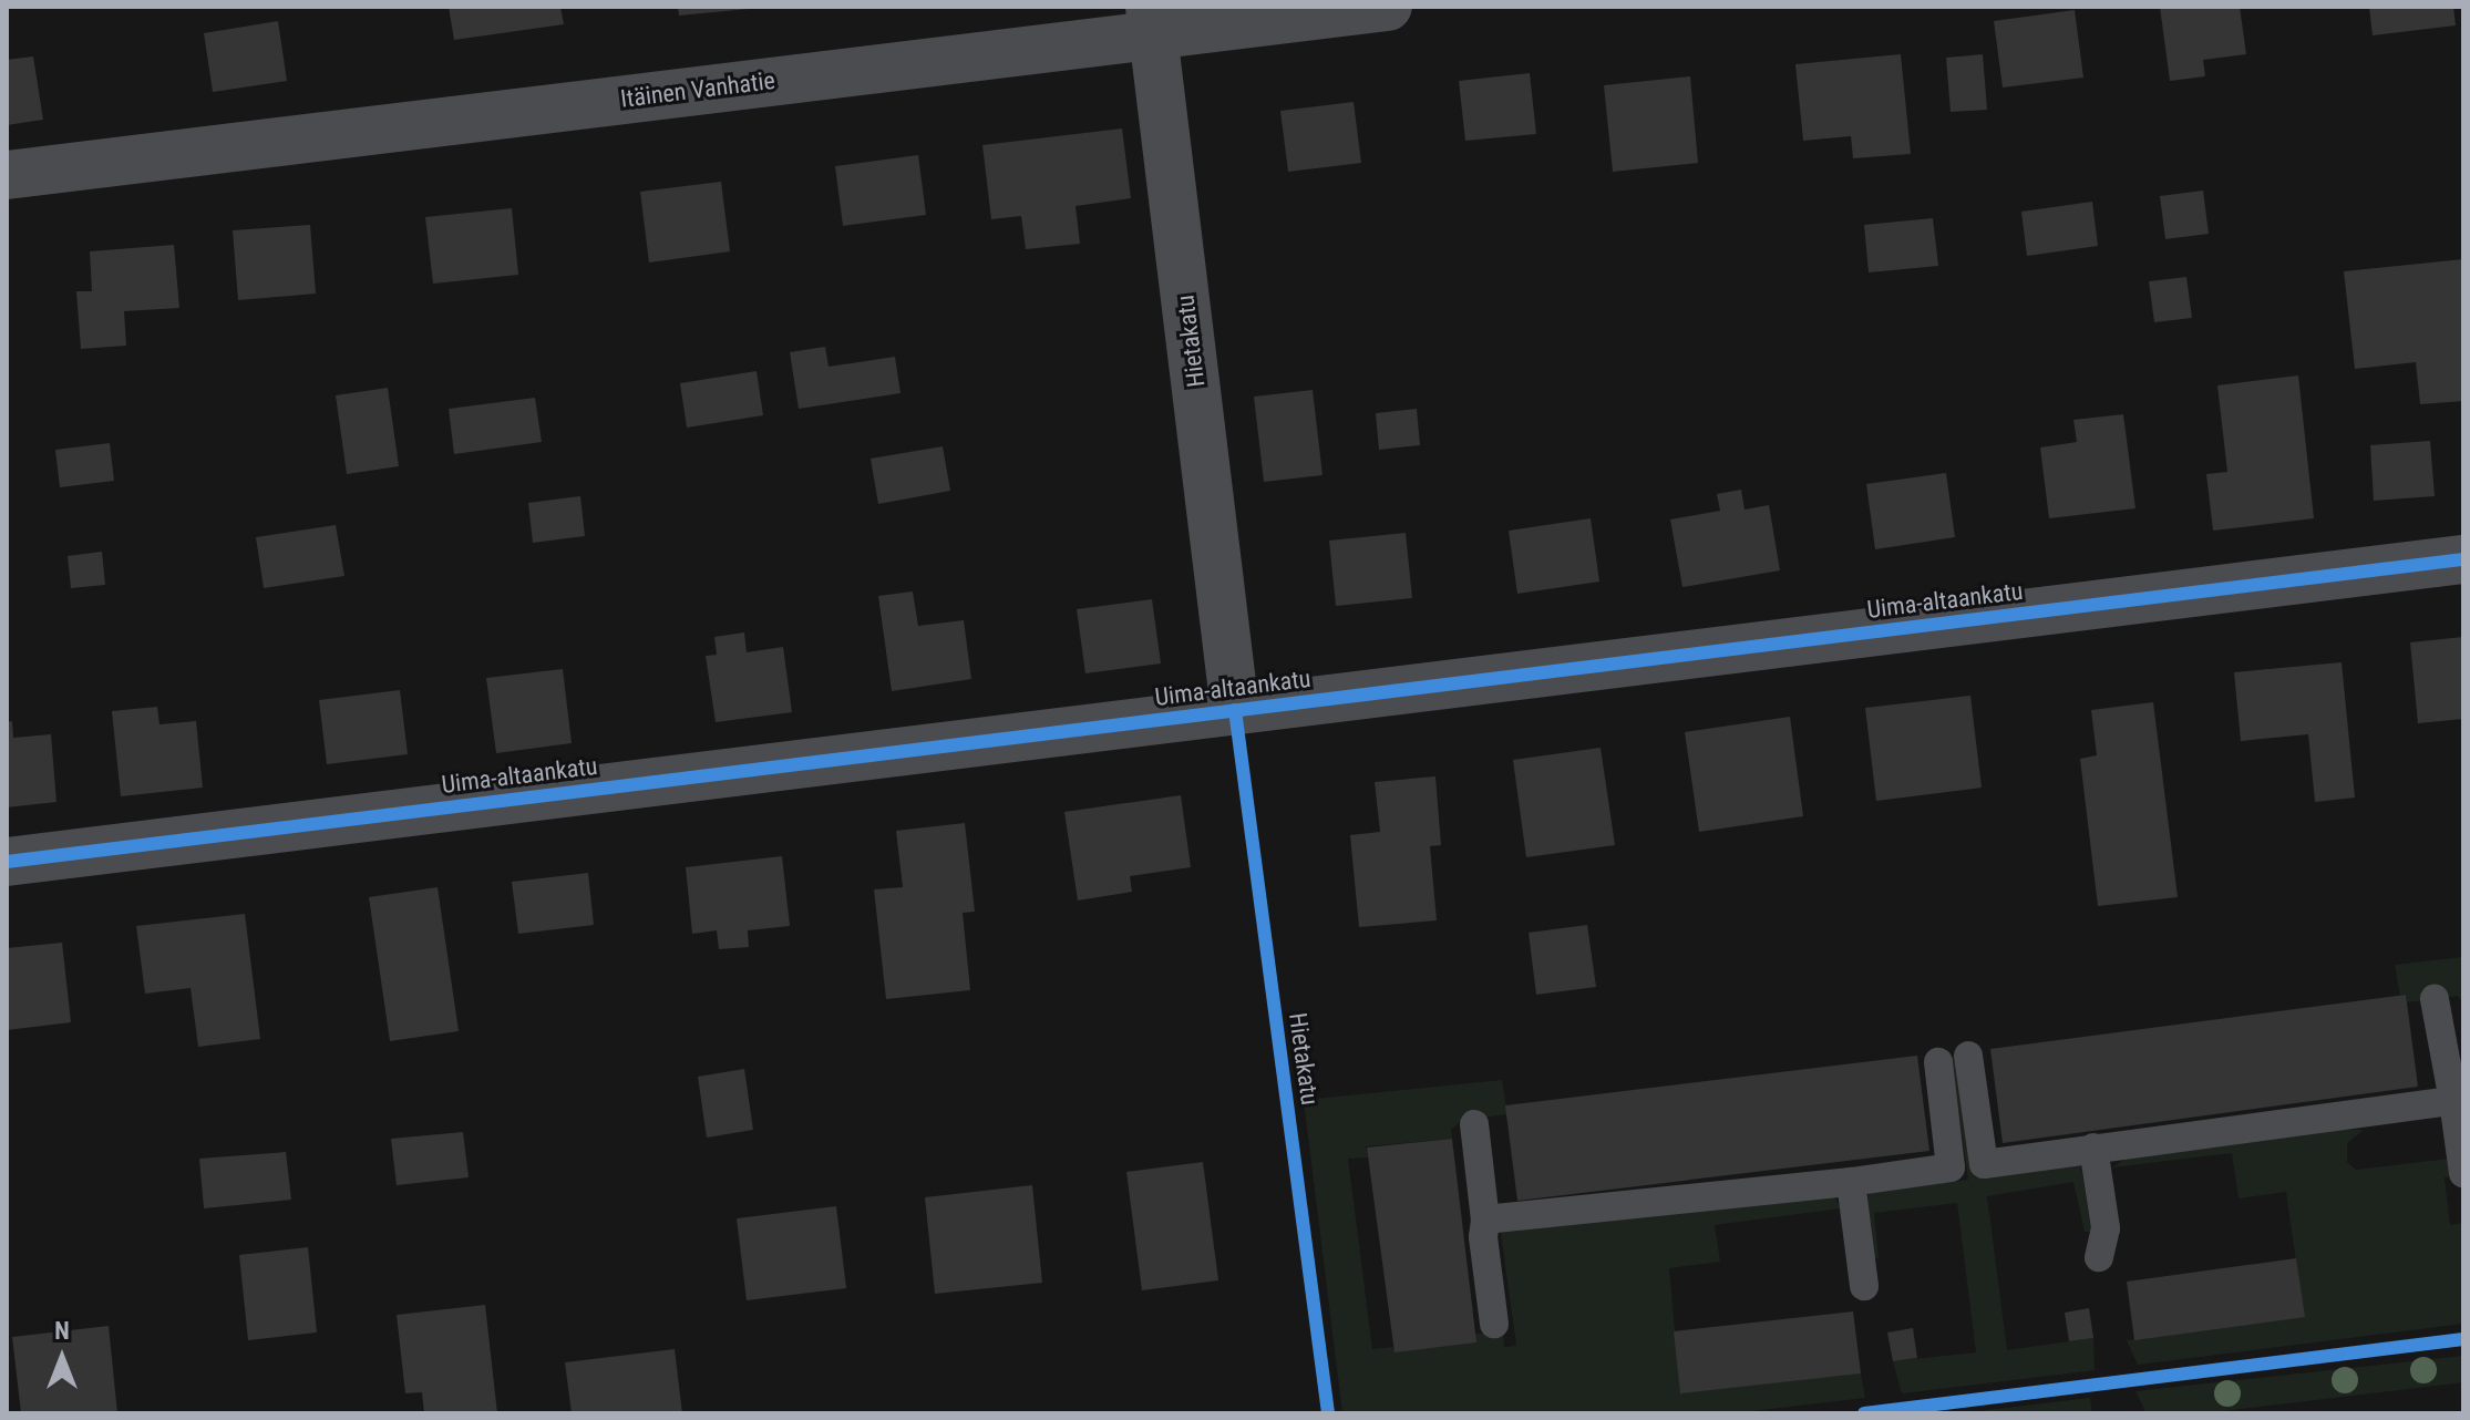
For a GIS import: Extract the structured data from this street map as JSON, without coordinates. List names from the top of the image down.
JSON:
{
  "streets": {
    "street": ["Itäinen Vanhatie", "Hietakatu", "Uima-altaankatu"]
  },
  "crossings": [
    ["Itäinen Vanhatie", "Hietakatu"],
    ["Hietakatu", "Uima-altaankatu"]
  ],
  "north": "top"
}
